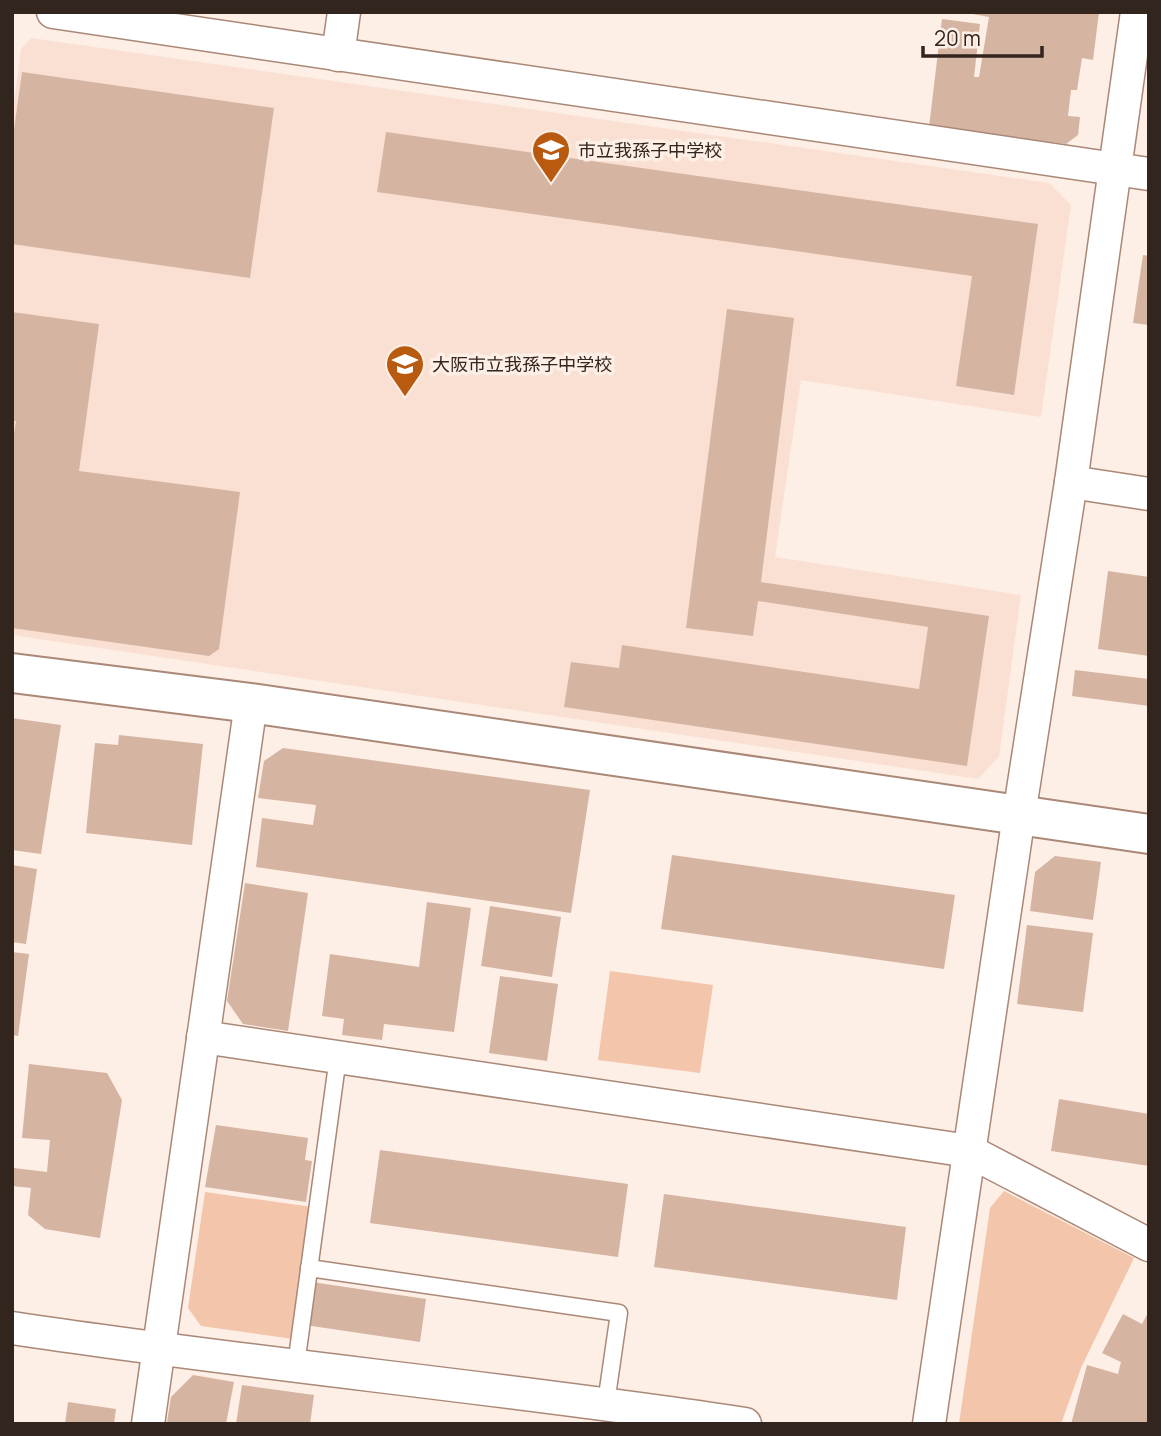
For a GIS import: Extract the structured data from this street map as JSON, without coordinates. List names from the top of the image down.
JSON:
{
  "places": {
    "school or university": ["市立我孫子中学校", "大阪市立我孫子中学校"]
  },
  "scale_bar": "20 m"
}
